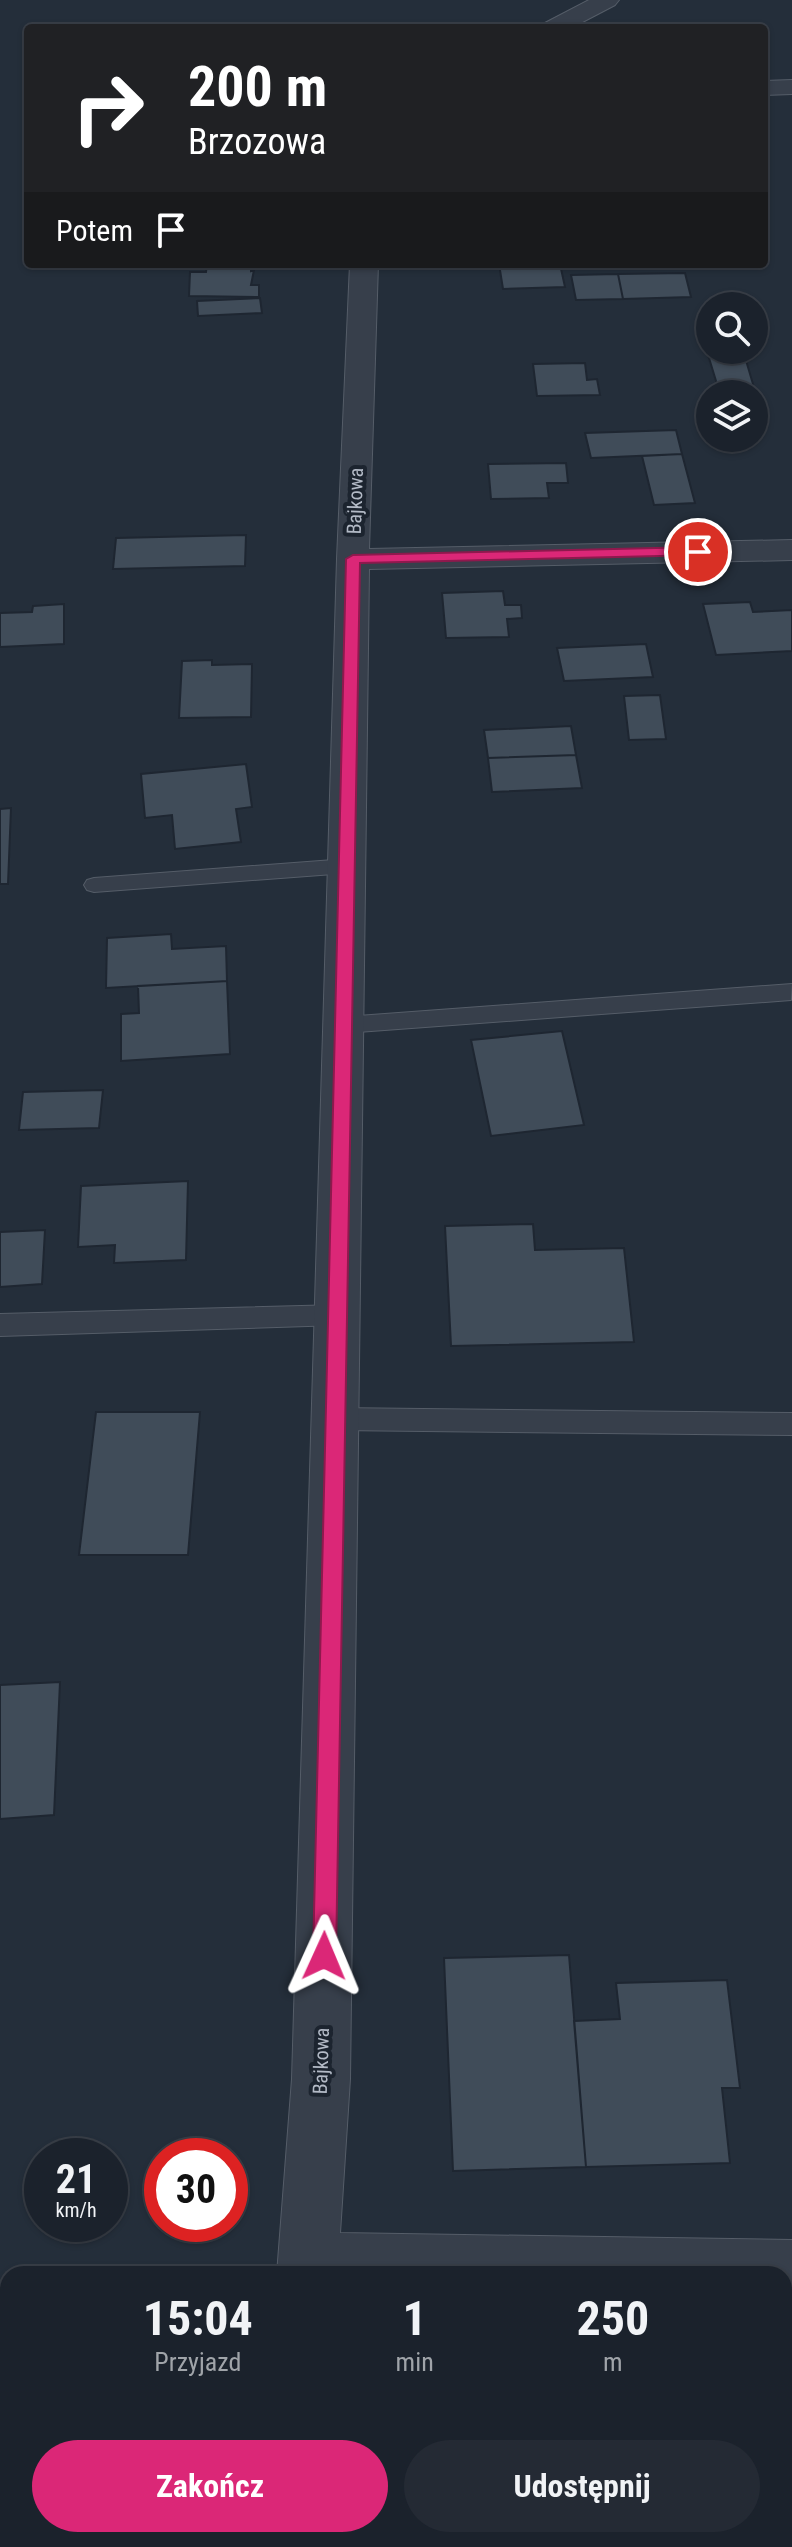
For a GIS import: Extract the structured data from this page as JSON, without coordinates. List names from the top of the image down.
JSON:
{
  "streets": {
    "street": ["Bajkowa"]
  },
  "page": {
    "turn": ["200 m", "Brzozowa"],
    "then": "Potem",
    "speed": "21 km/h",
    "limit": "30",
    "eta": [
      "15:04",
      "Przyjazd",
      "1",
      "min",
      "250",
      "m"
    ],
    "buttons": ["Zakończ", "Udostępnij"]
  }
}
